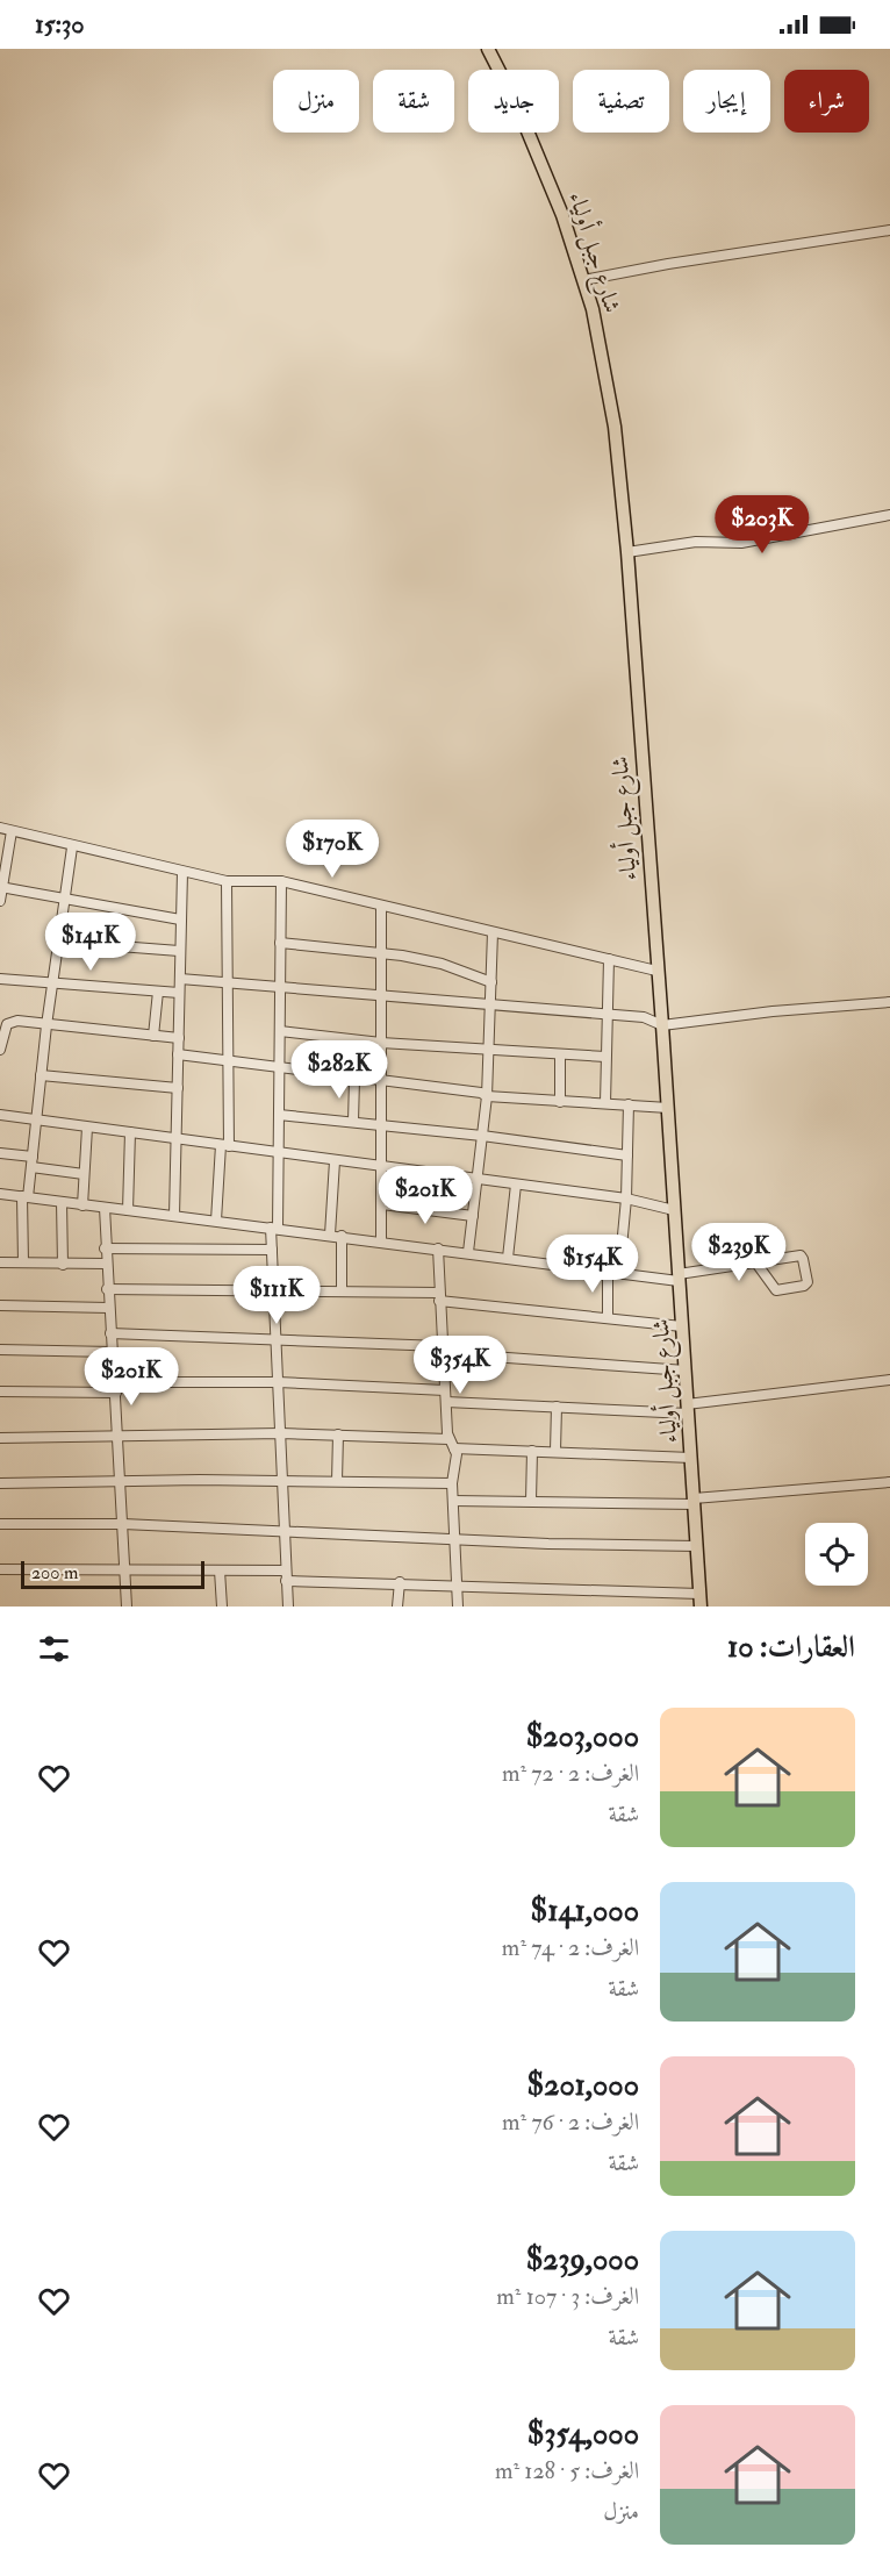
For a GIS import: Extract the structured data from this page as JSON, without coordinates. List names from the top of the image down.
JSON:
{
  "streets": {
    "highway": ["شارع جبل أولياء"]
  },
  "scale_bar": "200 m",
  "page": {
    "status": "15:30",
    "chip": [
      "شراء",
      "إيجار",
      "تصفية",
      "جديد",
      "شقة",
      "منزل"
    ],
    "price": [
      "$203K",
      "$170K",
      "$141K",
      "$282K",
      "$201K",
      "$239K",
      "$154K",
      "$111K",
      "$354K",
      "$201K"
    ],
    "scale": "200 m",
    "heading": "العقارات: 10",
    "list": [
      {
        "name": "$203,000",
        "note": "الغرف: 2 · 72 m² · شقة"
      },
      {
        "name": "$141,000",
        "note": "الغرف: 2 · 74 m² · شقة"
      },
      {
        "name": "$201,000",
        "note": "الغرف: 2 · 76 m² · شقة"
      },
      {
        "name": "$239,000",
        "note": "الغرف: 3 · 107 m² · شقة"
      },
      {
        "name": "$354,000",
        "note": "الغرف: 5 · 128 m² · منزل"
      }
    ]
  }
}
